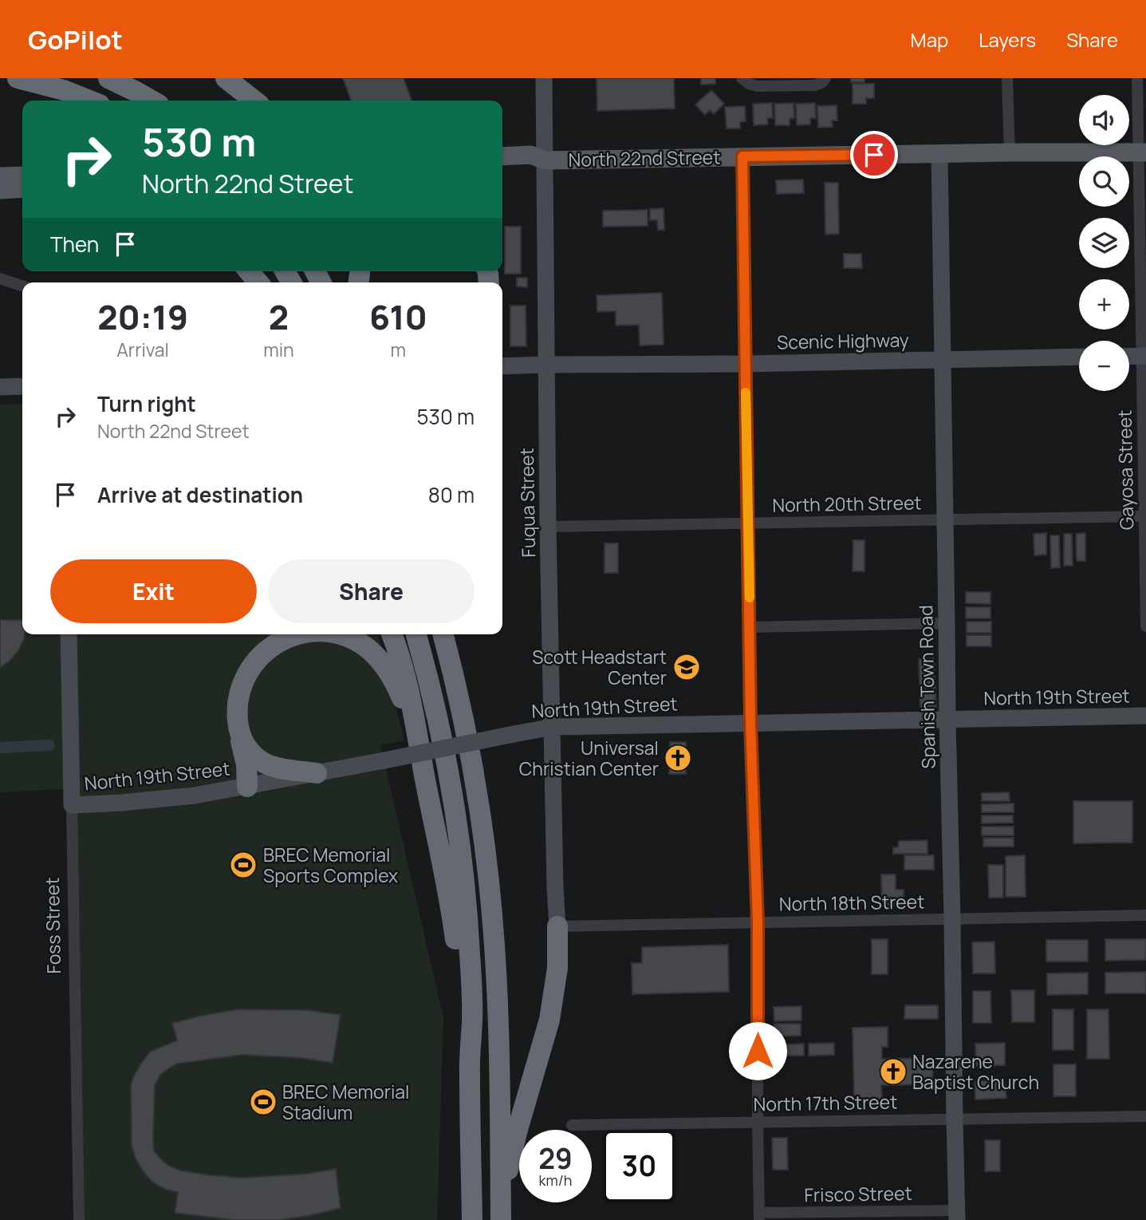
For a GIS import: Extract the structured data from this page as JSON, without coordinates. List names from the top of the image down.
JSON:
{
  "streets": {
    "main road": ["North 22nd Street"],
    "street": [
      "Scenic Highway",
      "Gayosa Street",
      "Fuqua Street",
      "North 20th Street",
      "Spanish Town Road",
      "North 19th Street",
      "North 18th Street",
      "Foss Street",
      "North 17th Street",
      "Frisco Street"
    ]
  },
  "crossings": [
    ["North 22nd Street", "Gayosa Street"],
    ["North 22nd Street", "Fuqua Street"],
    ["North 22nd Street", "Spanish Town Road"],
    ["Scenic Highway", "Fuqua Street"],
    ["Scenic Highway", "Spanish Town Road"],
    ["Gayosa Street", "North 20th Street"],
    ["Fuqua Street", "North 20th Street"],
    ["Fuqua Street", "North 19th Street"],
    ["Fuqua Street", "North 18th Street"],
    ["North 20th Street", "Spanish Town Road"],
    ["Spanish Town Road", "North 19th Street"],
    ["Spanish Town Road", "North 18th Street"],
    ["Spanish Town Road", "North 17th Street"],
    ["Spanish Town Road", "Frisco Street"],
    ["North 19th Street", "Foss Street"]
  ],
  "places": {
    "school or university": ["Scott Headstart Center"],
    "church": ["Universal Christian Center", "Nazarene Baptist Church"],
    "sports": ["BREC Memorial Sports Complex", "BREC Memorial Stadium"]
  },
  "page": {
    "header": "GoPilot",
    "nav": ["Map", "Layers", "Share"],
    "map_buttons": ["+", "−"],
    "turn": ["530 m", "North 22nd Street"],
    "then": "Then",
    "eta": [
      "20:19",
      "Arrival",
      "2",
      "min",
      "610",
      "m"
    ],
    "list": [
      {
        "name": "Turn right",
        "note": "North 22nd Street",
        "value": "530 m"
      },
      {
        "name": "Arrive at destination",
        "value": "80 m"
      }
    ],
    "buttons": ["Exit", "Share"],
    "speed": "29 km/h",
    "limit": "30"
  }
}
